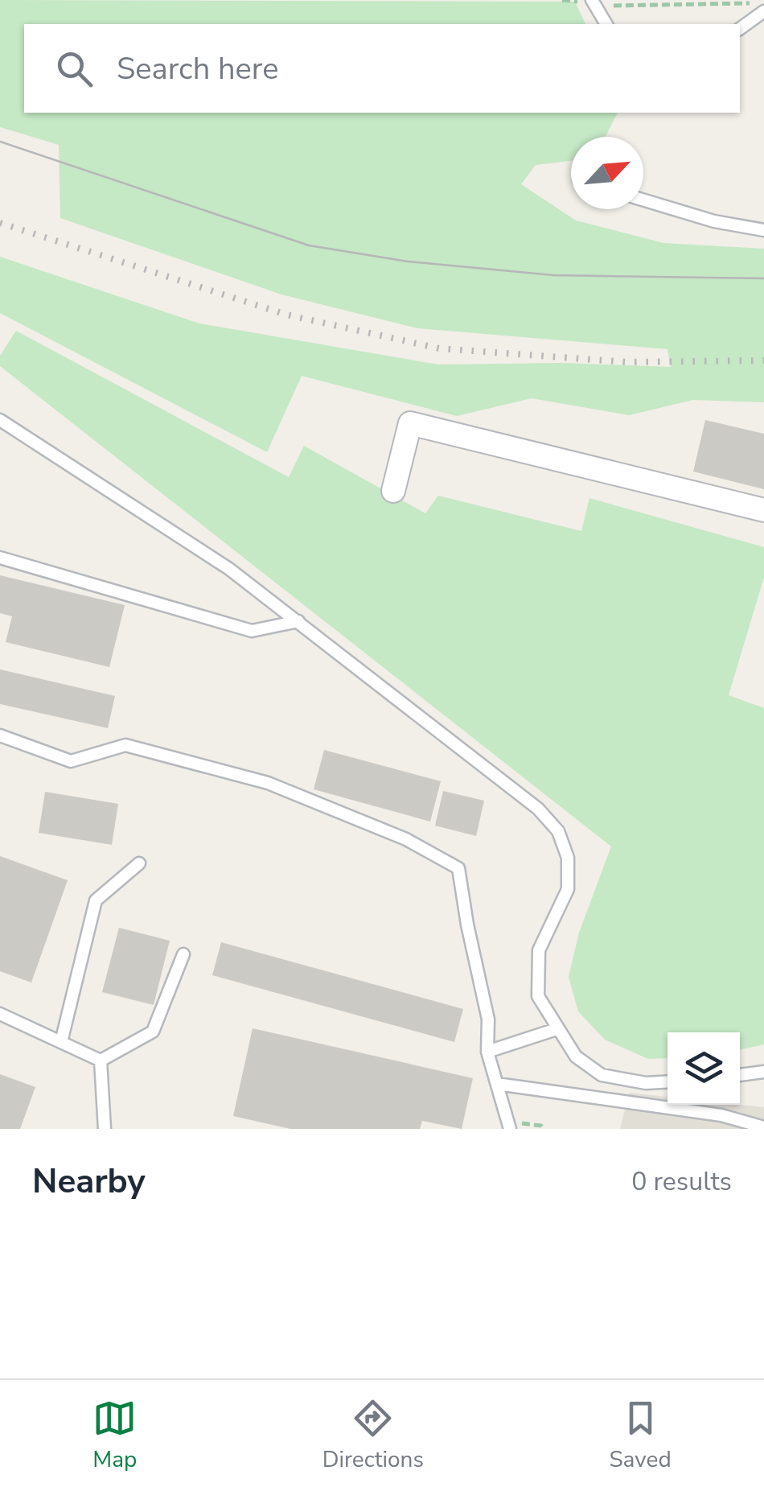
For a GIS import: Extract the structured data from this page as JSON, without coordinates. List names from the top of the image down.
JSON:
{
  "north": "top right",
  "page": {
    "search": "Search here",
    "heading": ["Nearby", "0 results"],
    "nav": ["Map", "Directions", "Saved"]
  }
}
